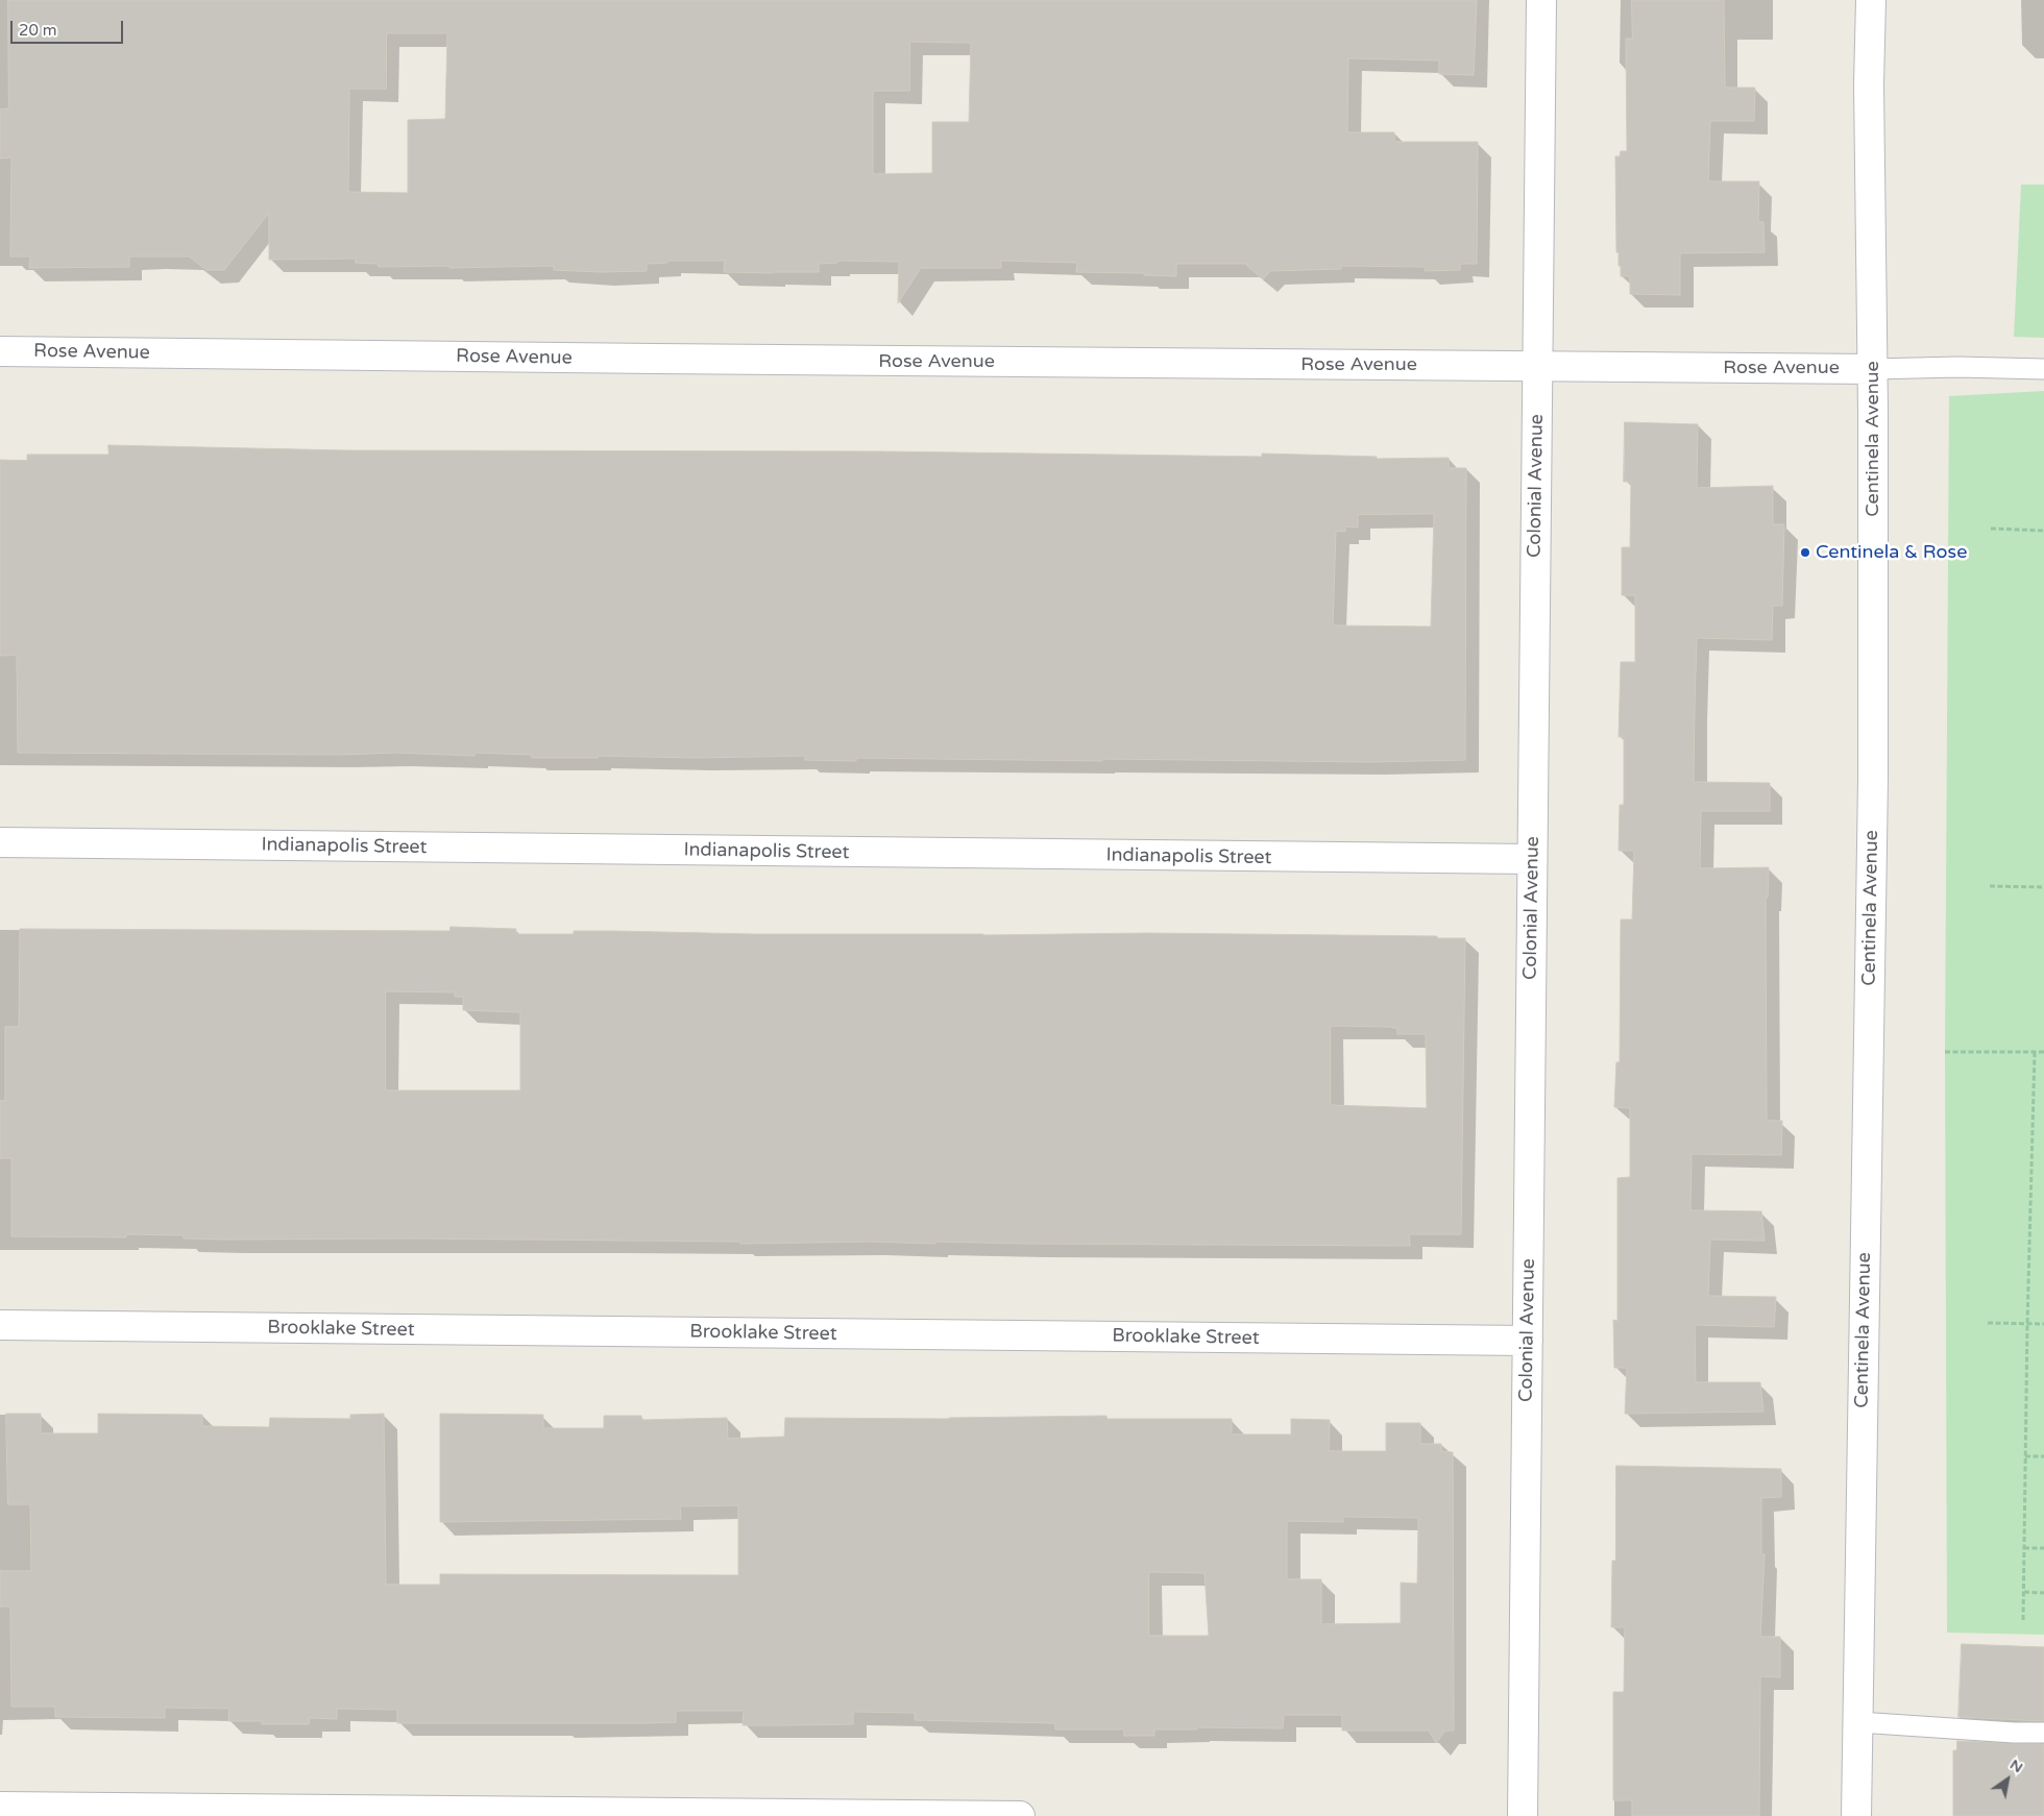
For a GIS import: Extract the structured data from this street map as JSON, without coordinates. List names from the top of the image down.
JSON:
{
  "streets": {
    "street": [
      "Rose Avenue",
      "Centinela Avenue",
      "Colonial Avenue",
      "Indianapolis Street",
      "Brooklake Street"
    ]
  },
  "crossings": [
    ["Rose Avenue", "Centinela Avenue"],
    ["Rose Avenue", "Colonial Avenue"],
    ["Colonial Avenue", "Indianapolis Street"],
    ["Colonial Avenue", "Brooklake Street"]
  ],
  "places": ["Centinela & Rose"],
  "scale_bar": "20 m",
  "north": "top right"
}
